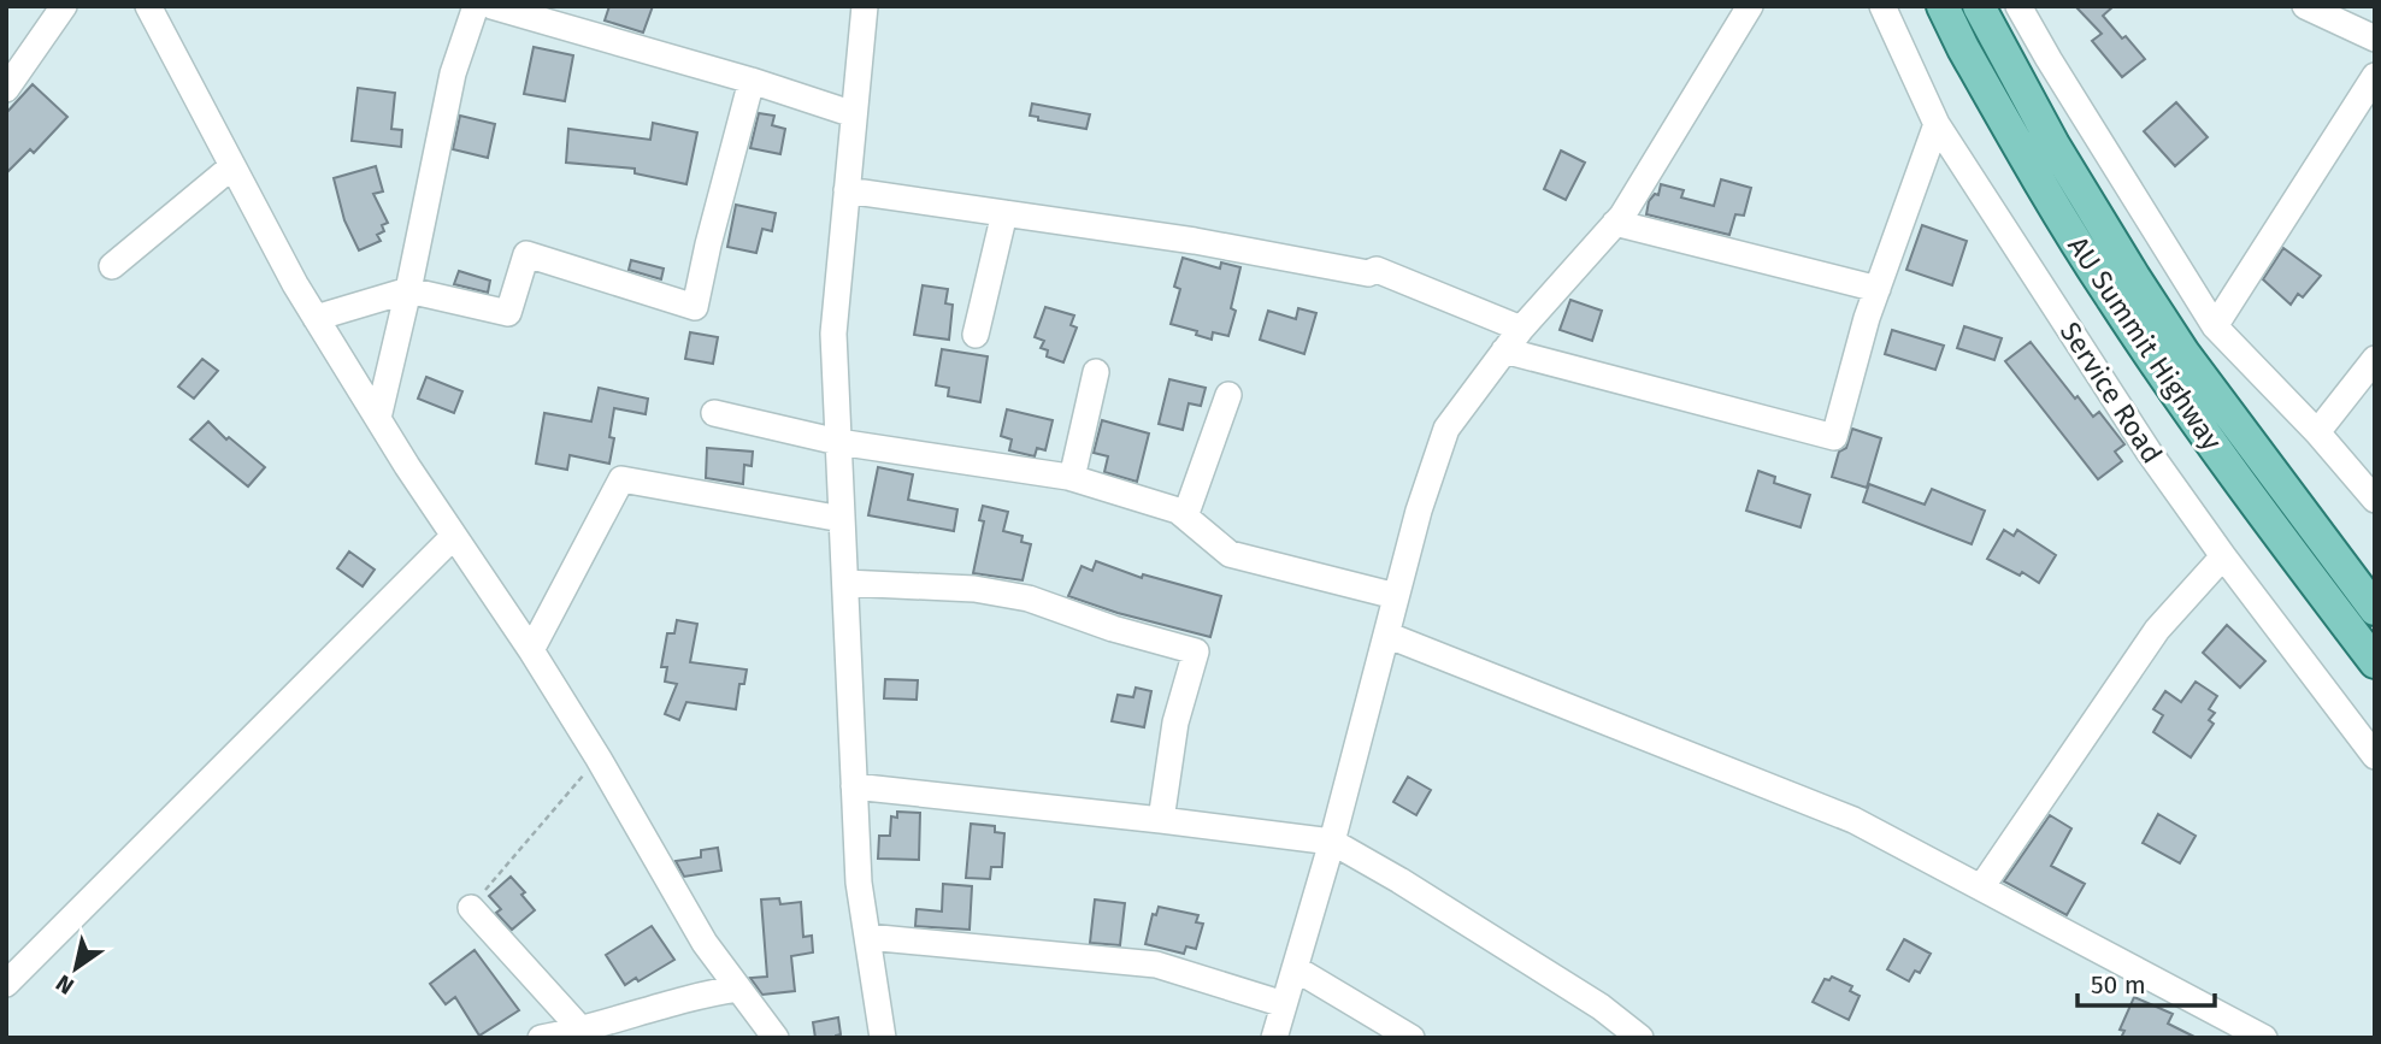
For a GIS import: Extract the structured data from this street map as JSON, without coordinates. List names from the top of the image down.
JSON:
{
  "streets": {
    "main road": ["AU Summit Highway"],
    "street": ["Service Road"]
  },
  "scale_bar": "50 m",
  "north": "bottom left"
}
